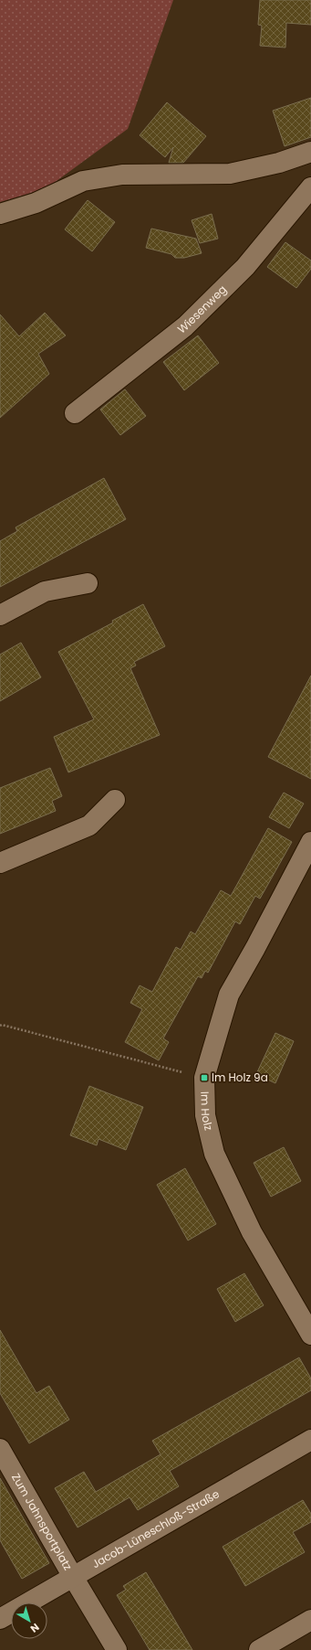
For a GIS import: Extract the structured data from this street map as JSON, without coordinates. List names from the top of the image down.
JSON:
{
  "streets": {
    "street": [
      "Wiesenweg",
      "Im Holz",
      "Zum Jahnsportplatz",
      "Jacob-Lüneschloß-Straße"
    ]
  },
  "crossings": [
    ["Zum Jahnsportplatz", "Jacob-Lüneschloß-Straße"]
  ],
  "places": {
    "transit": ["Im Holz 9a"]
  },
  "north": "bottom right"
}
